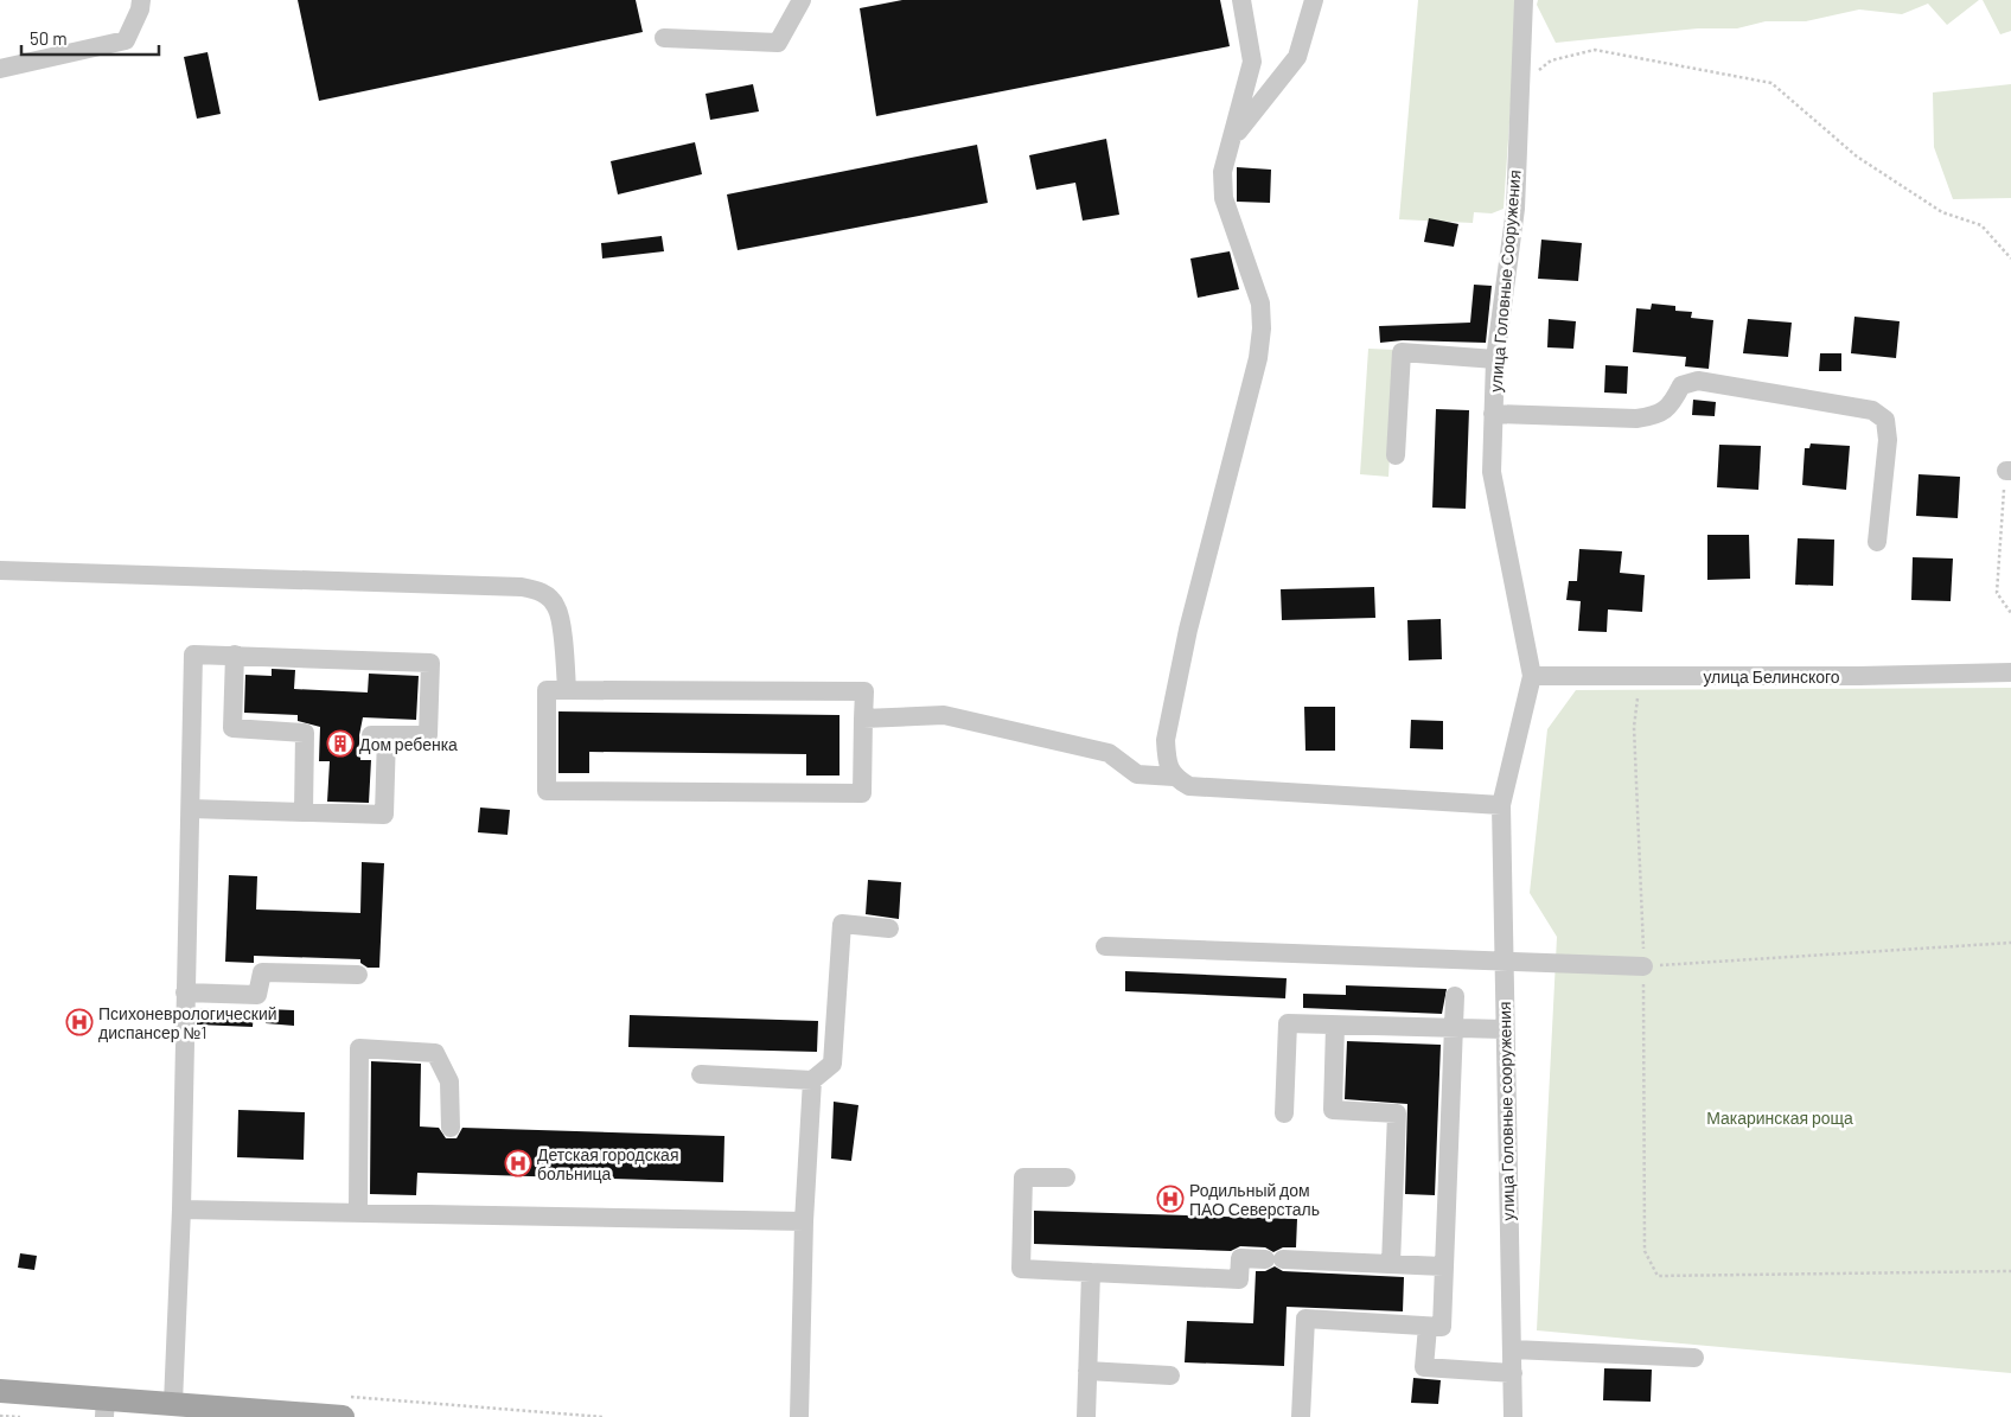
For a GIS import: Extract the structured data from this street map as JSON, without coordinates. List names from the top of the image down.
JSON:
{
  "streets": {
    "street": ["улица Головные Сооружения", "улица Белинского", "улица Головные сооружения"]
  },
  "crossings": [
    ["улица Головные Сооружения", "улица Белинского"],
    ["улица Головные Сооружения", "улица Головные сооружения"]
  ],
  "parks": ["Макаринская роща"],
  "places": {
    "building": ["Дом ребенка"],
    "hospital": ["Психоневрологический диспансер №1", "Детская городская больница", "Родильный дом ПАО Северсталь"]
  },
  "scale_bar": "50 m"
}
